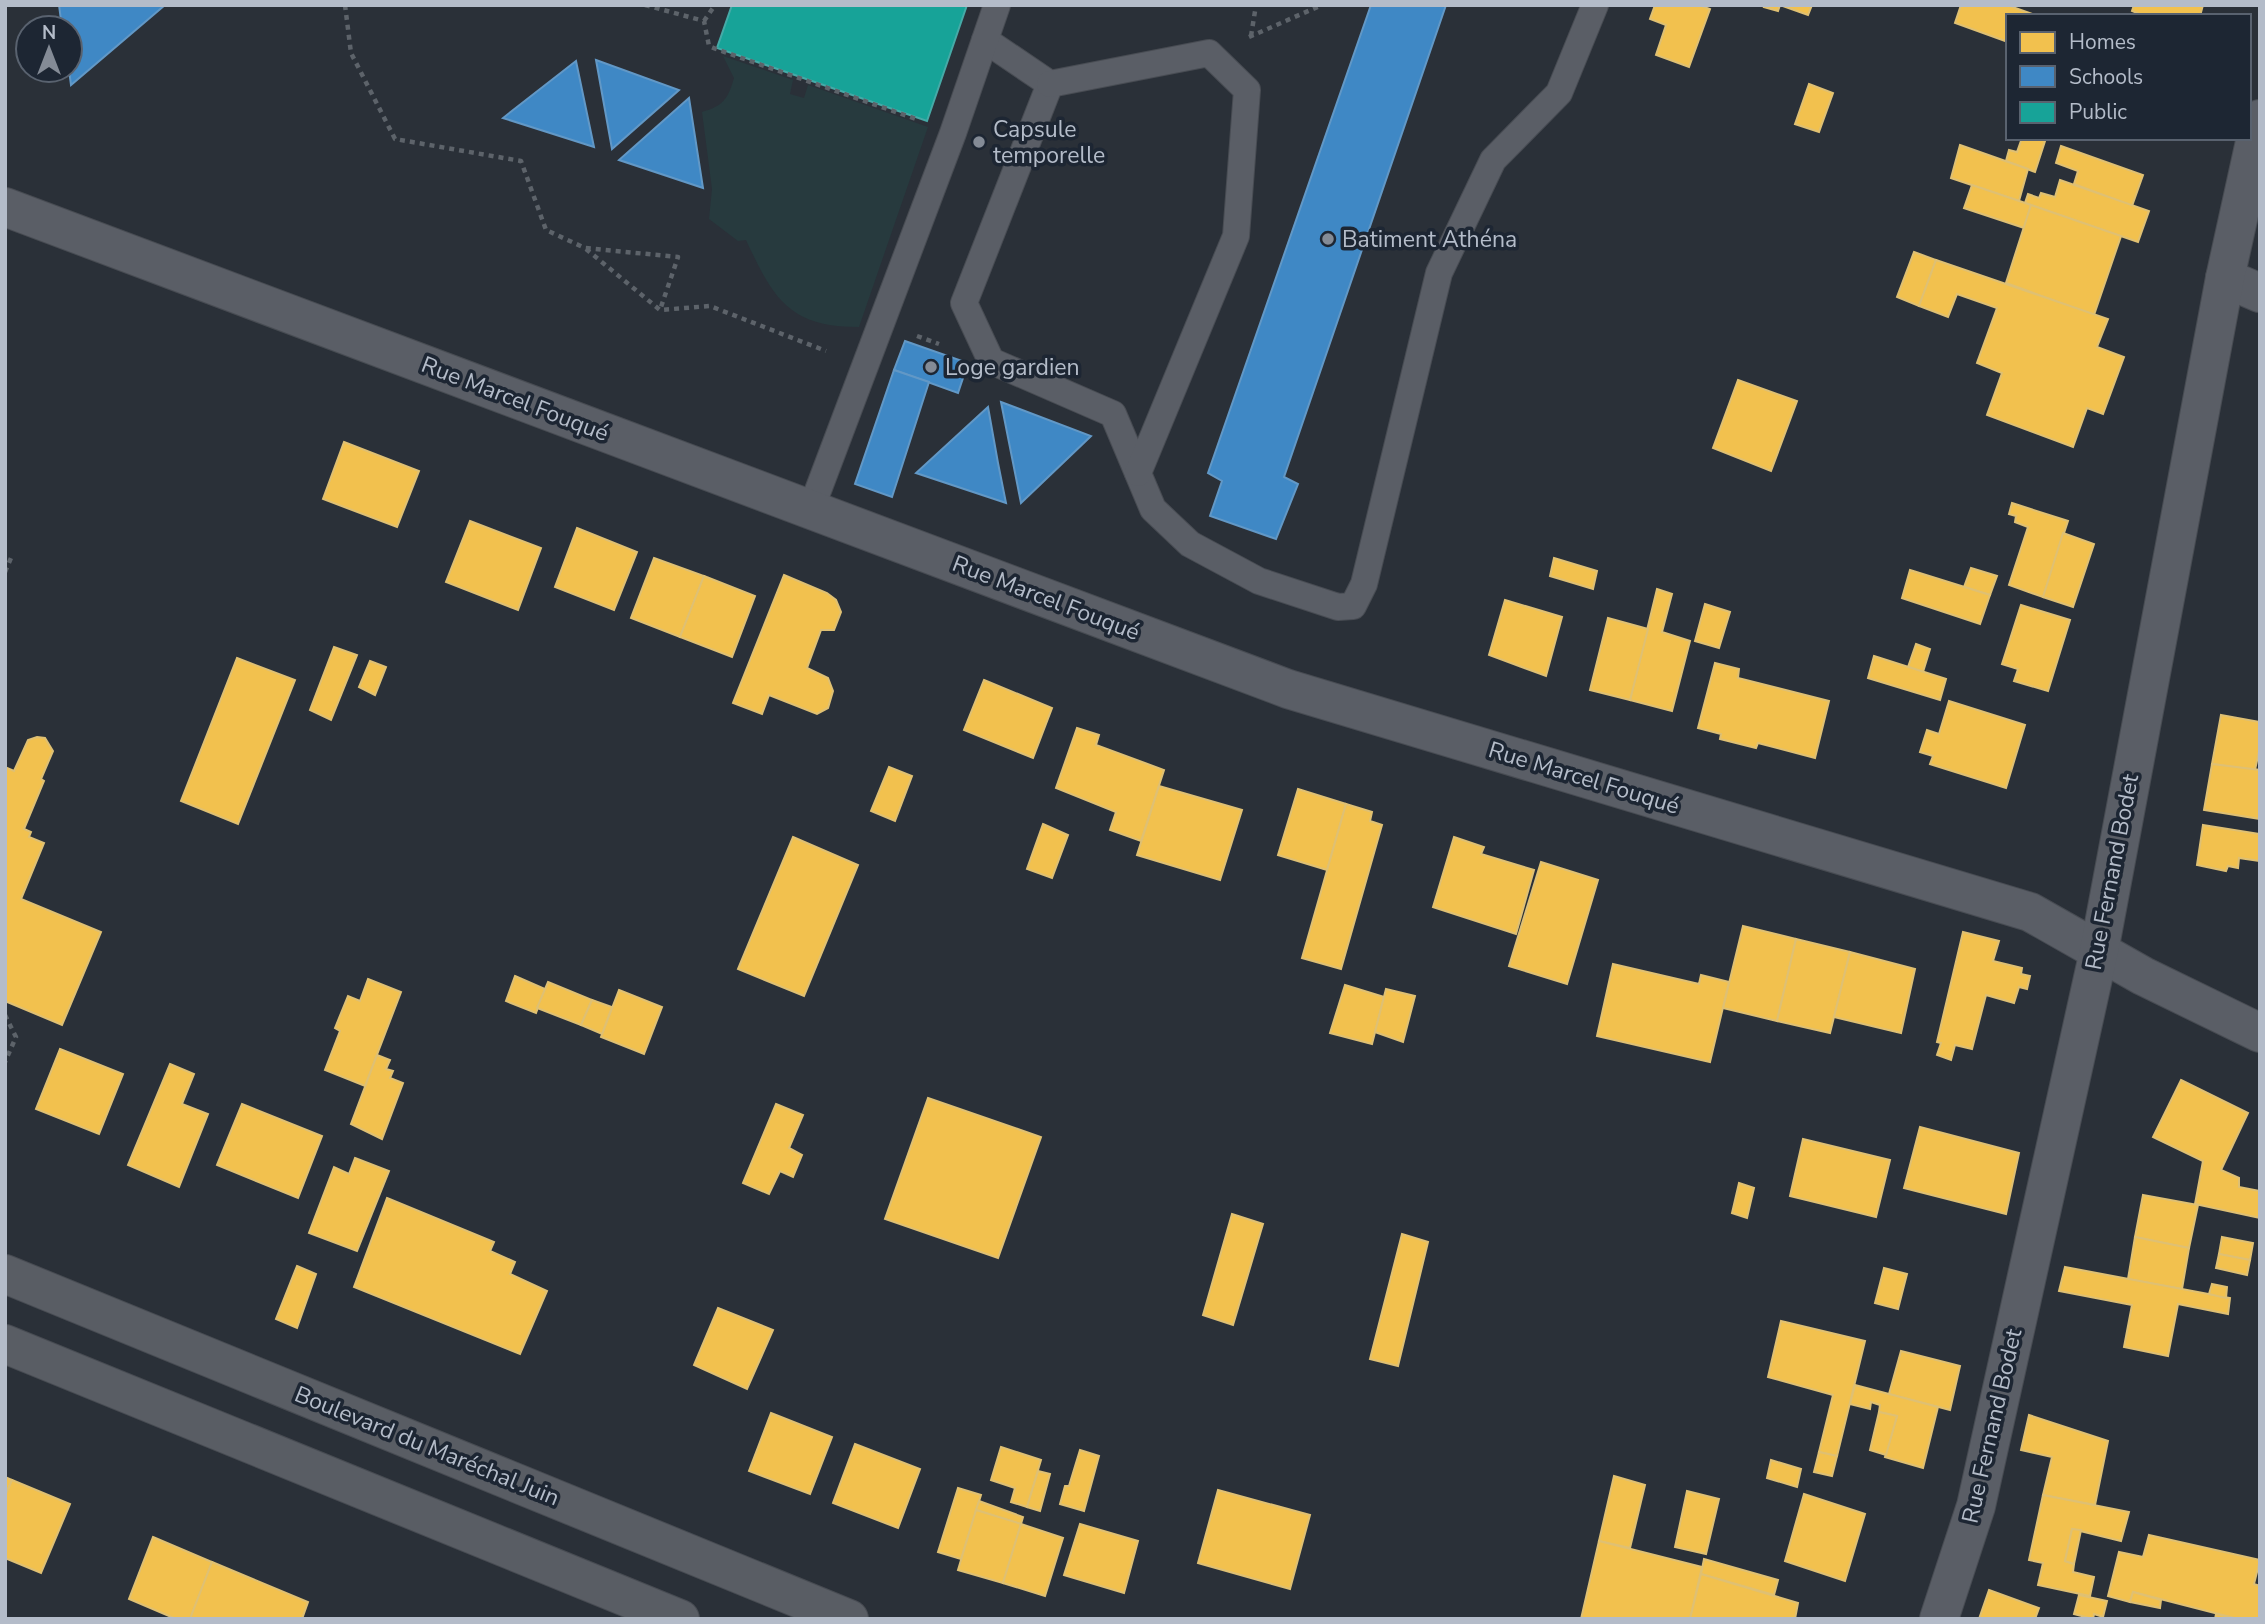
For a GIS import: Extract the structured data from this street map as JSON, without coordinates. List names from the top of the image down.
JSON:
{
  "streets": {
    "main road": ["Boulevard du Maréchal Juin"],
    "street": ["Rue Marcel Fouqué", "Rue Fernand Bodet"]
  },
  "crossings": [
    ["Rue Marcel Fouqué", "Rue Fernand Bodet"]
  ],
  "places": ["Capsule temporelle", "Batiment Athéna", "Loge gardien"],
  "legend": ["Homes", "Schools", "Public"],
  "north": "top"
}
